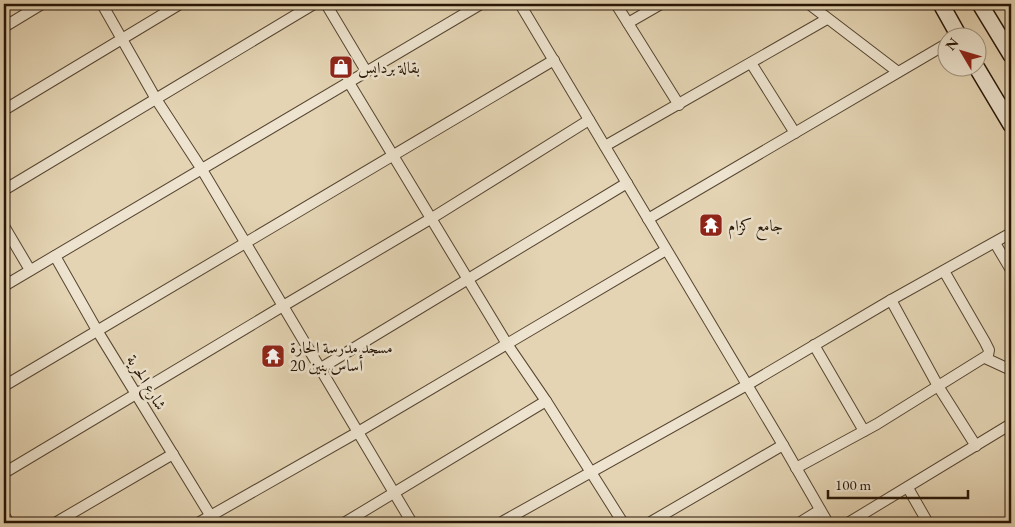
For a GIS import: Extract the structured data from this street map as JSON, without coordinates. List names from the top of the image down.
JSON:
{
  "streets": {
    "street": ["شارع الحرية"]
  },
  "places": {
    "shop": ["بقالة بردايس"],
    "temple": ["جامع كزام", "مسجد مدرسة الحارة 20 أساس بنين"]
  },
  "scale_bar": "100 m",
  "north": "top left"
}
